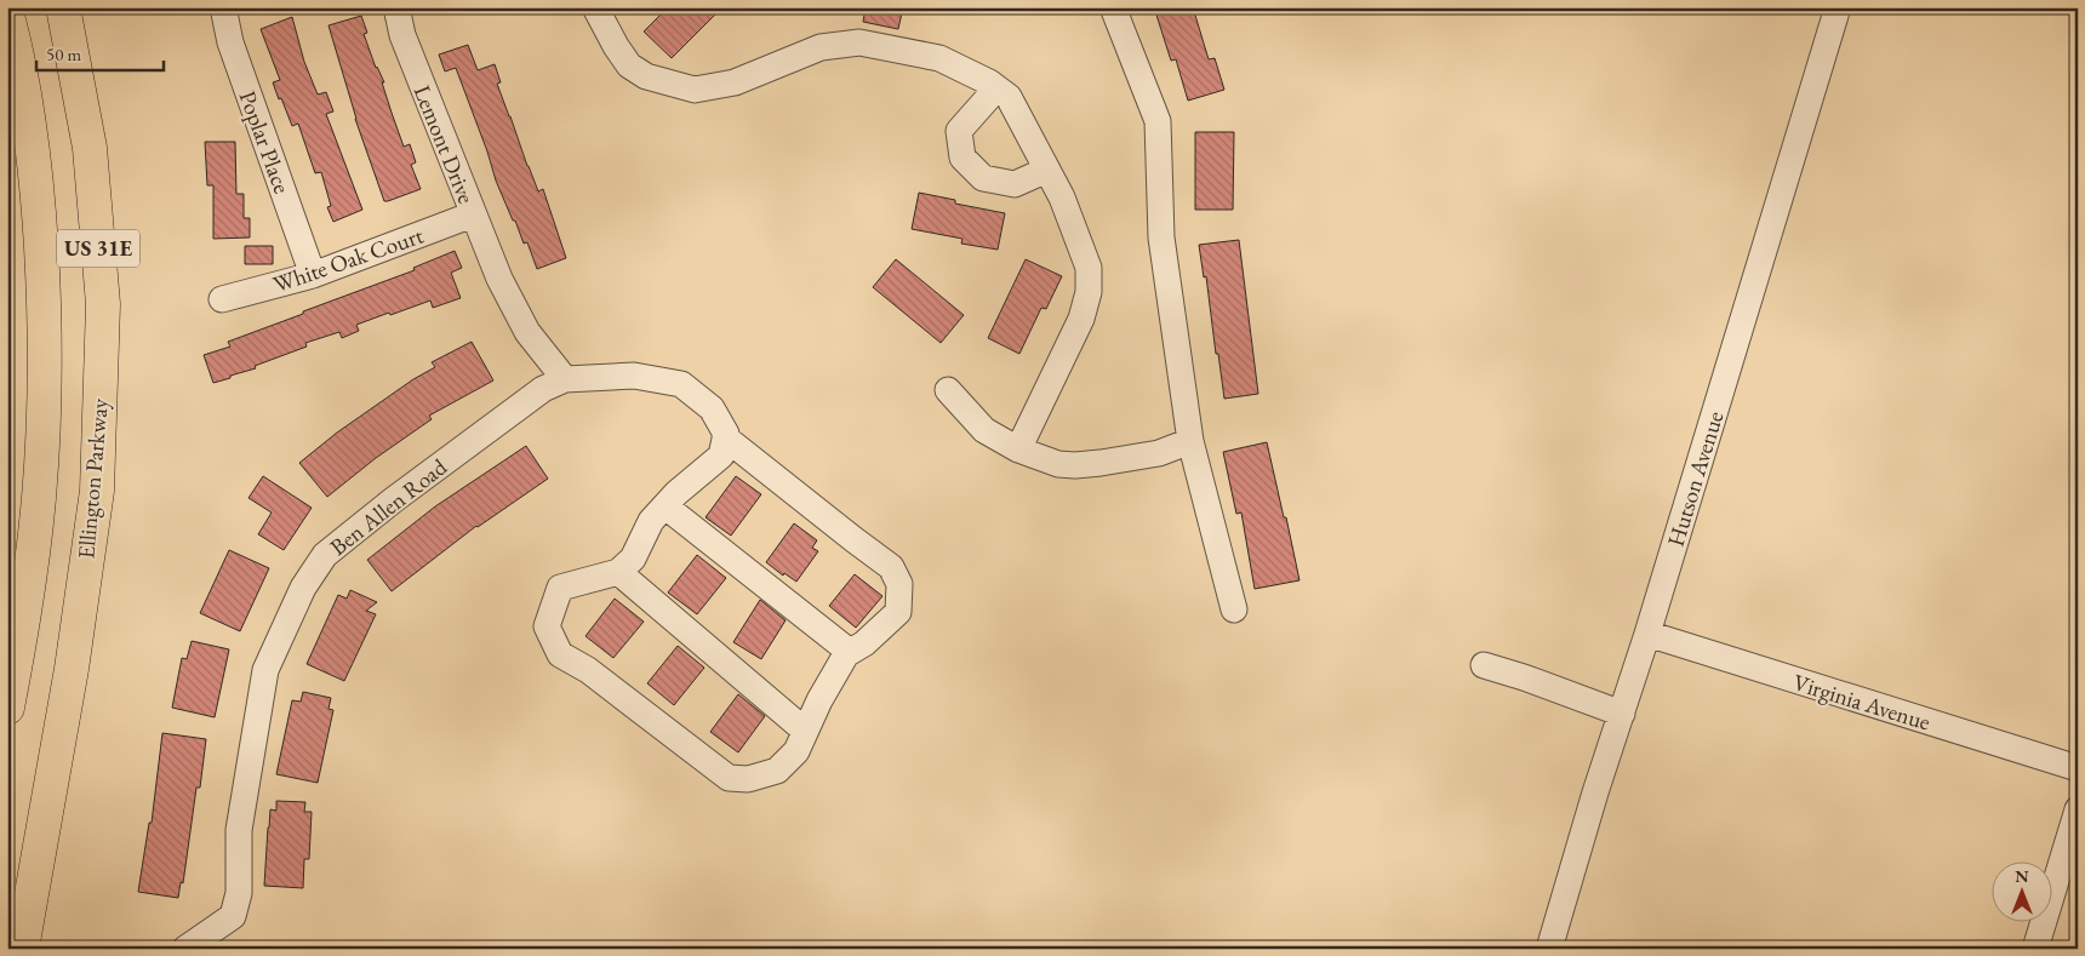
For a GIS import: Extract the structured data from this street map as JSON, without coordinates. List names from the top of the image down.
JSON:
{
  "streets": {
    "highway": ["US 31E", "Ellington Parkway"],
    "street": [
      "Poplar Place",
      "Lemont Drive",
      "White Oak Court",
      "Hutson Avenue",
      "Ben Allen Road",
      "Virginia Avenue"
    ]
  },
  "crossings": [
    ["Poplar Place", "White Oak Court"],
    ["Lemont Drive", "White Oak Court"],
    ["Lemont Drive", "Ben Allen Road"],
    ["Hutson Avenue", "Virginia Avenue"]
  ],
  "scale_bar": "50 m",
  "north": "top"
}
